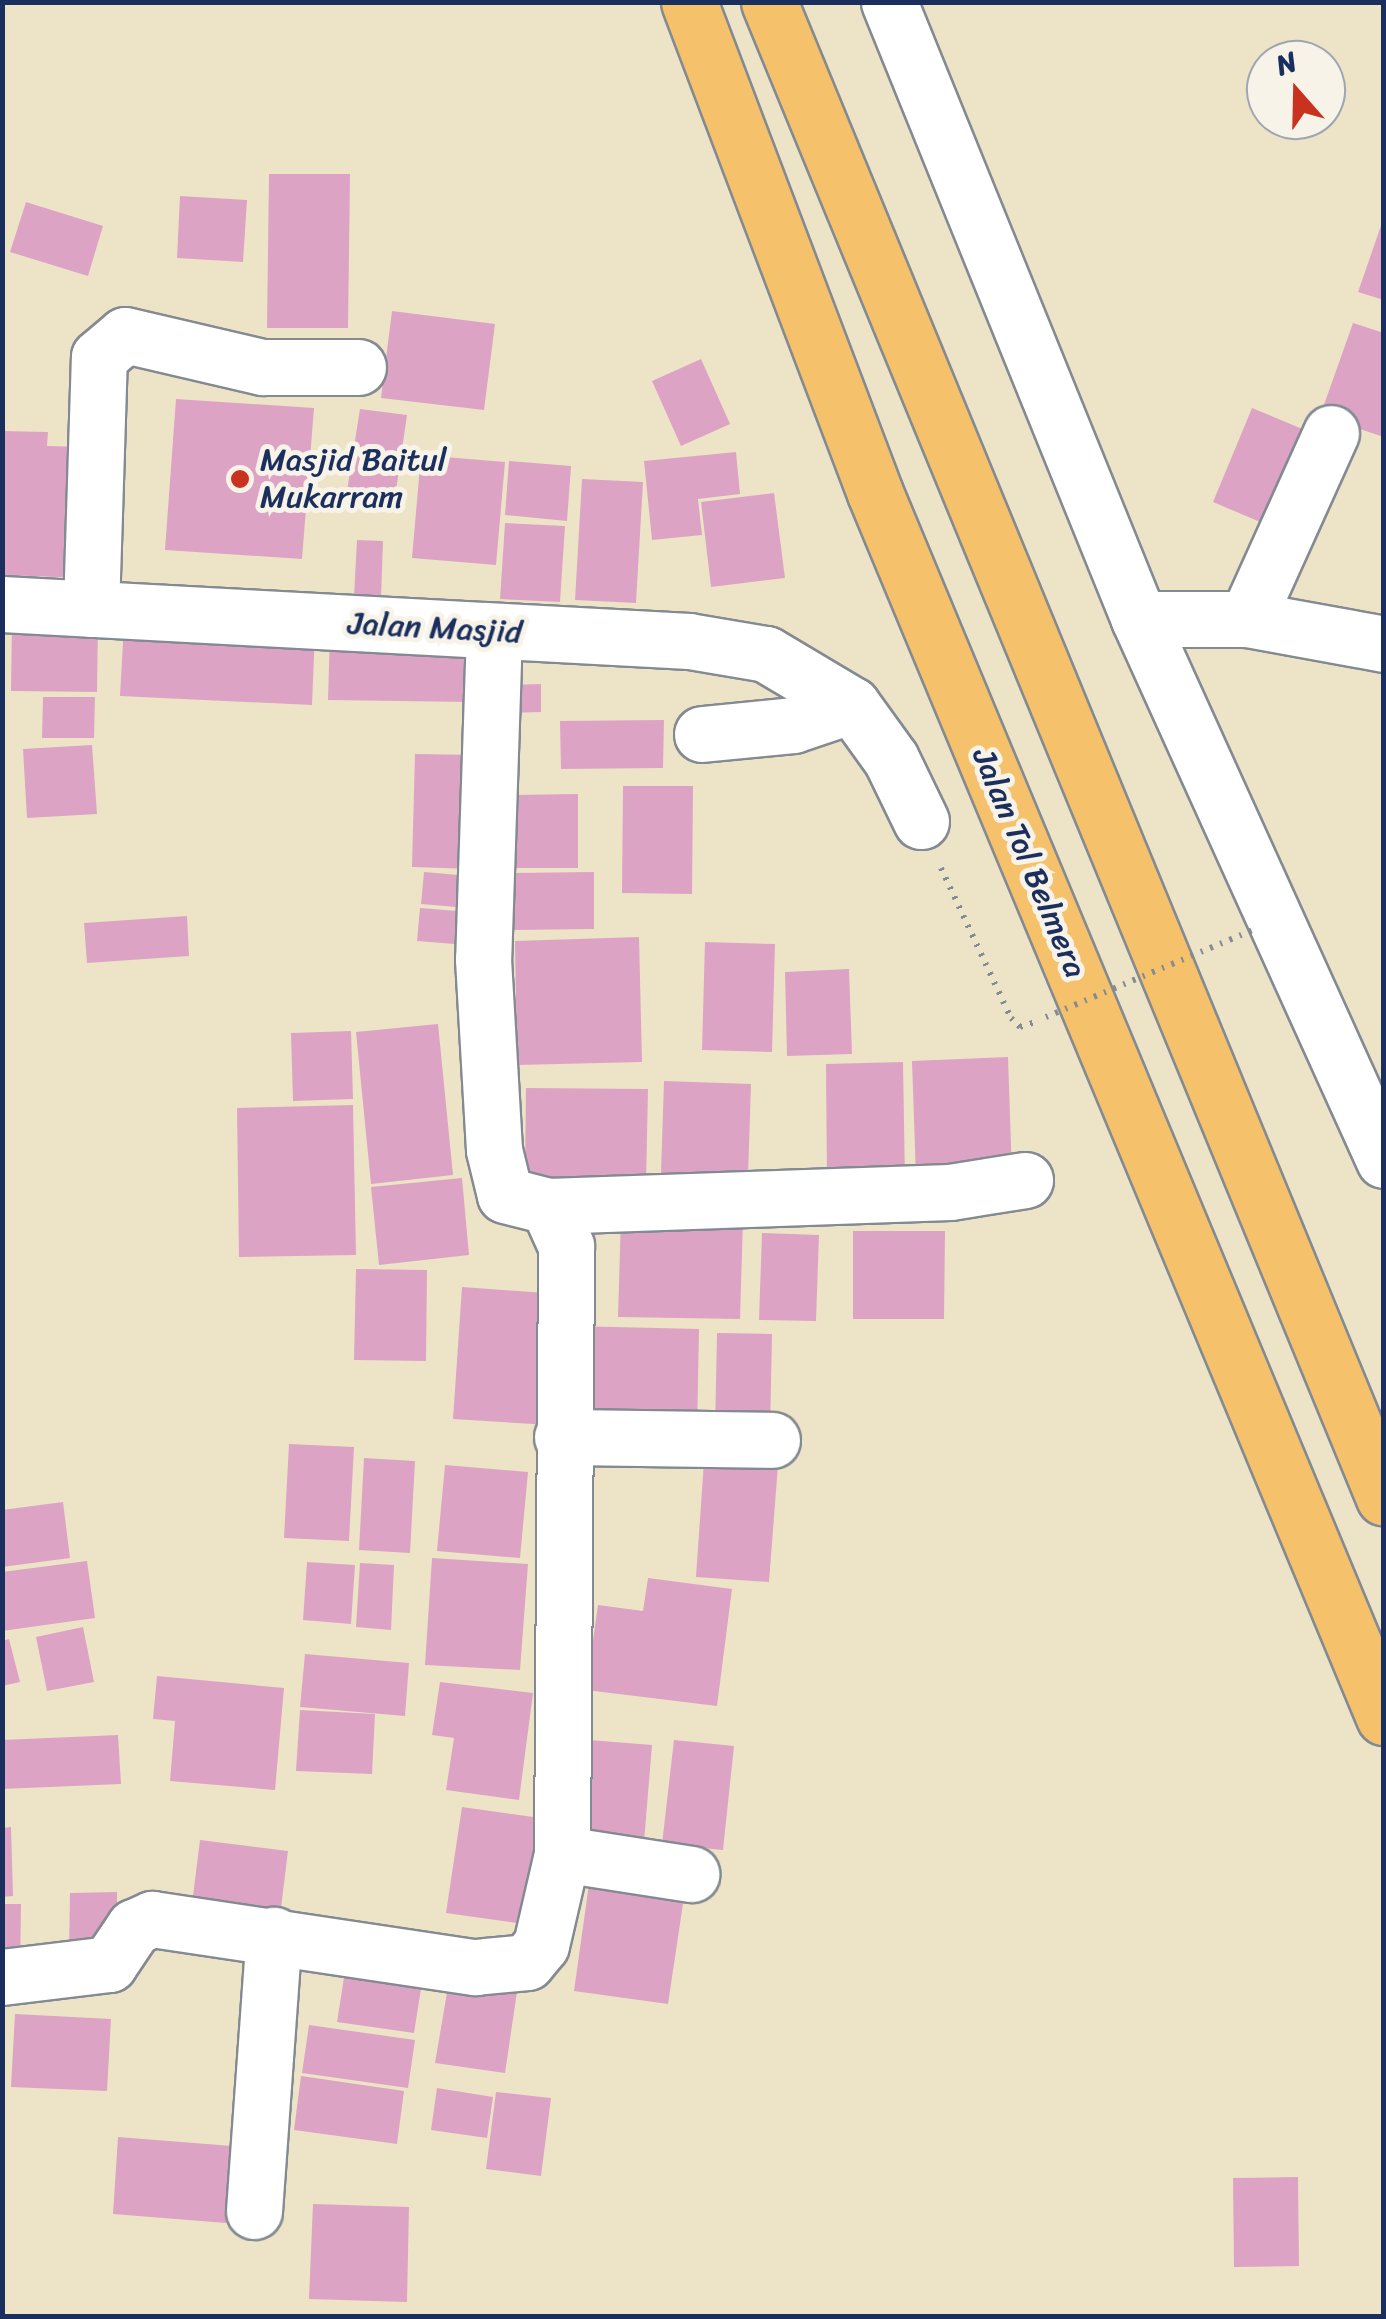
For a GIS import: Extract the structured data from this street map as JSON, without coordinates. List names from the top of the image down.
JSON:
{
  "streets": {
    "highway": ["Jalan Tol Belmera"],
    "street": ["Jalan Masjid"]
  },
  "places": ["Masjid Baitul Mukarram"],
  "north": "top"
}
